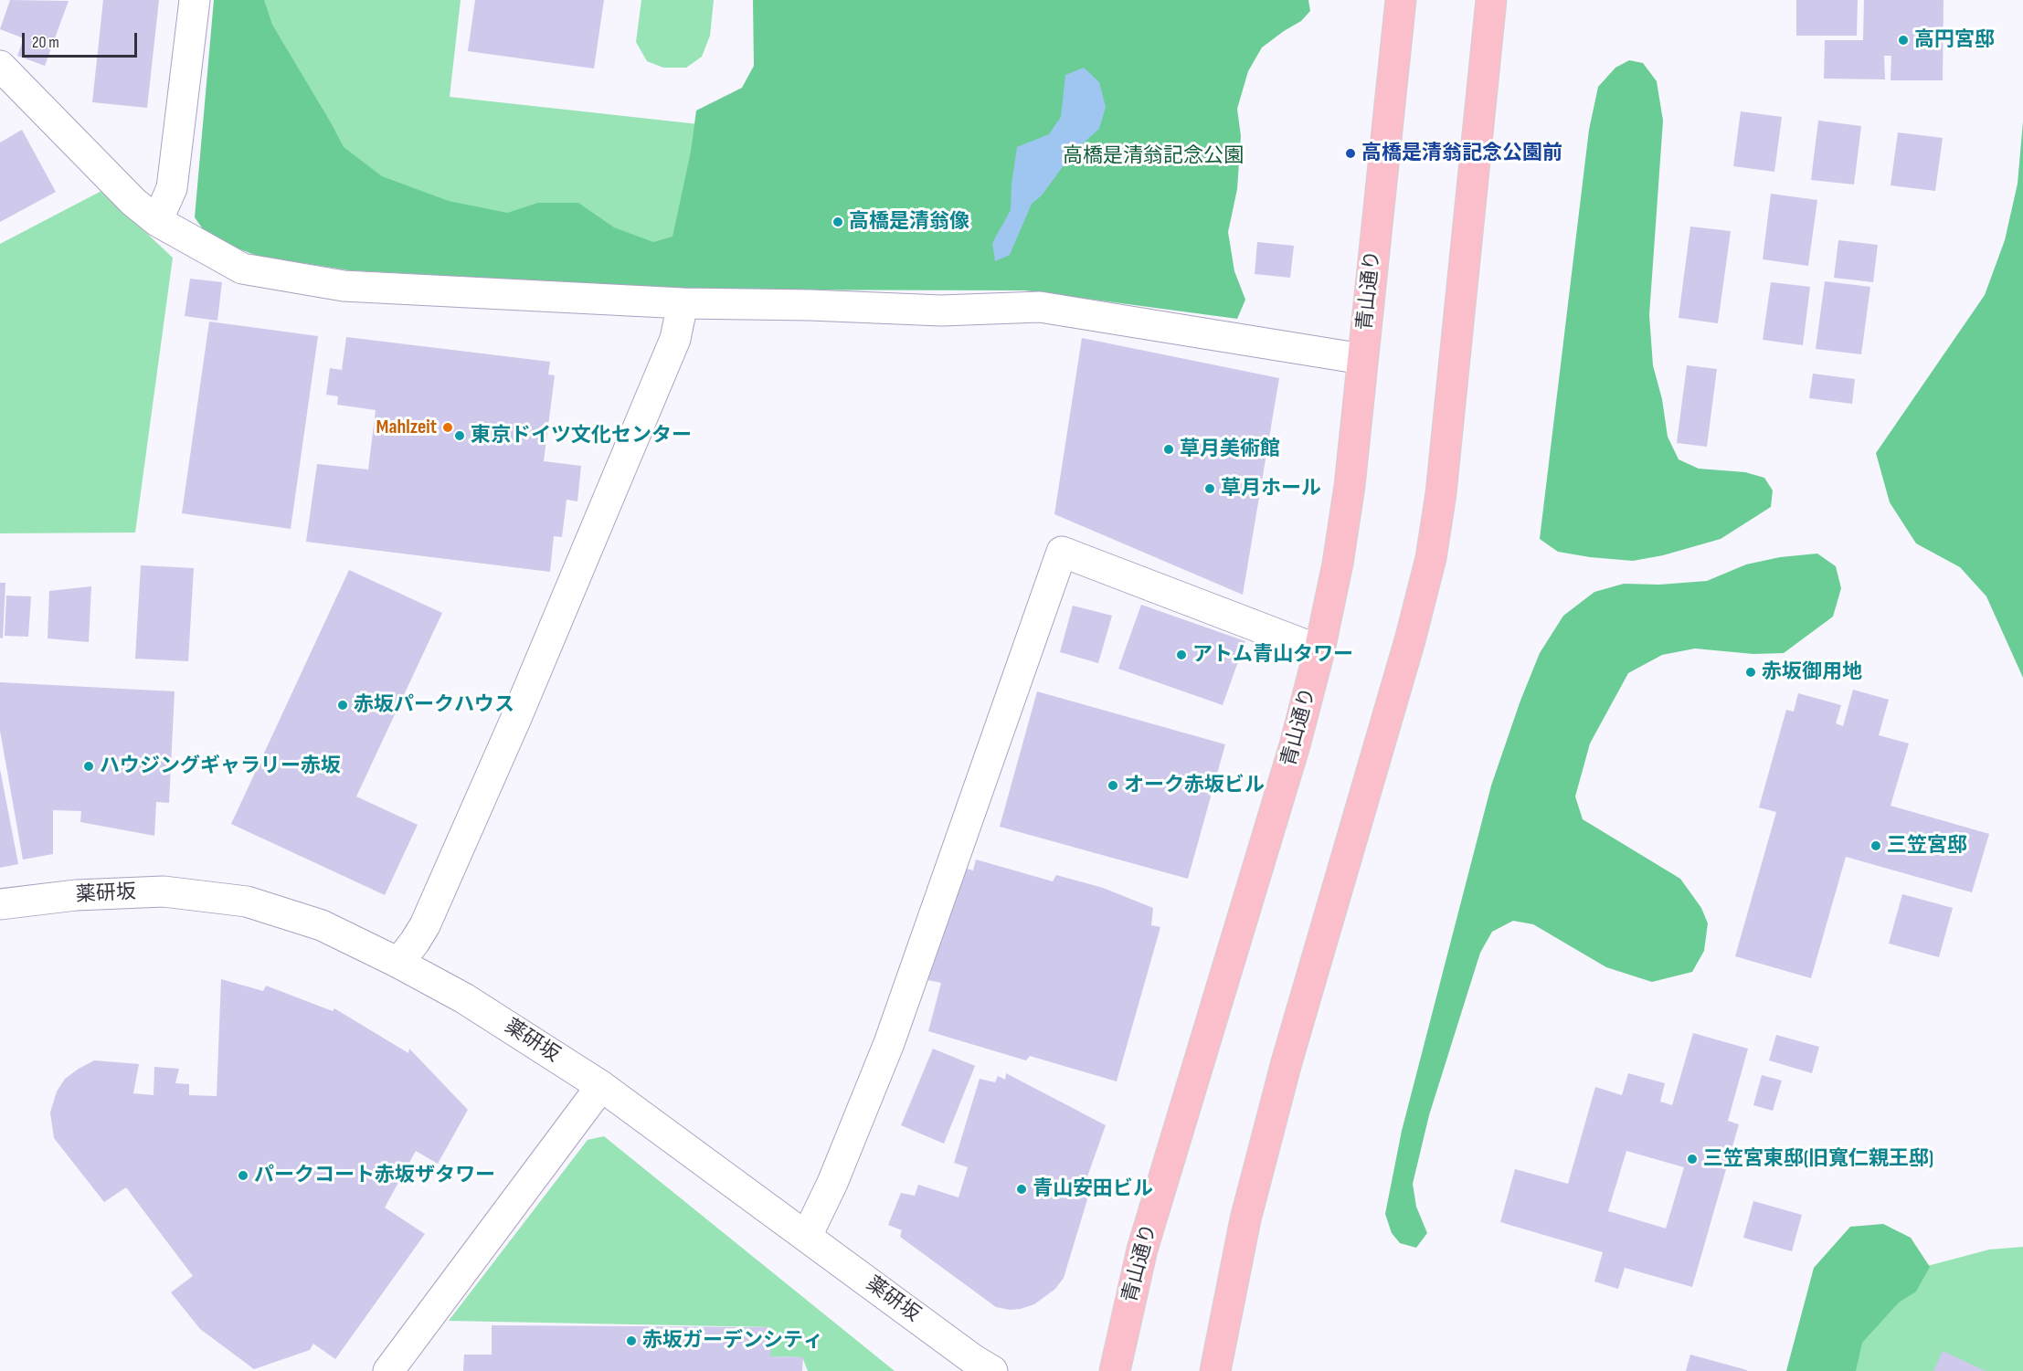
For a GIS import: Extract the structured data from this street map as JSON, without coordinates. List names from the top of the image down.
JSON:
{
  "streets": {
    "highway": ["青山通り"],
    "street": ["薬研坂"]
  },
  "parks": ["高橋是清翁記念公園"],
  "places": [
    "高円宮邸",
    "高橋是清翁記念公園前",
    "高橋是清翁像",
    "Mahlzeit",
    "東京ドイツ文化センター",
    "草月美術館",
    "草月ホール",
    "アトム青山タワー",
    "赤坂御用地",
    "赤坂パークハウス",
    "ハウジングギャラリー赤坂",
    "オーク赤坂ビル",
    "三笠宮邸",
    "三笠宮東邸(旧寬仁親王邸)",
    "パークコート赤坂ザタワー",
    "青山安田ビル",
    "赤坂ガーデンシティ"
  ],
  "scale_bar": "20 m"
}
